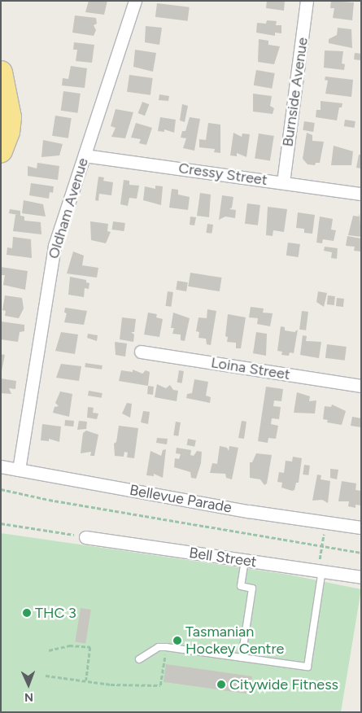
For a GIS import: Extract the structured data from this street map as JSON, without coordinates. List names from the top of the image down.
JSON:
{
  "streets": {
    "street": [
      "Burnside Avenue",
      "Cressy Street",
      "Oldham Avenue",
      "Loina Street",
      "Bellevue Parade",
      "Bell Street"
    ]
  },
  "crossings": [
    ["Burnside Avenue", "Cressy Street"],
    ["Cressy Street", "Oldham Avenue"],
    ["Oldham Avenue", "Bellevue Parade"]
  ],
  "places": ["THC 3", "Tasmanian Hockey Centre", "Citywide Fitness"],
  "north": "bottom"
}
